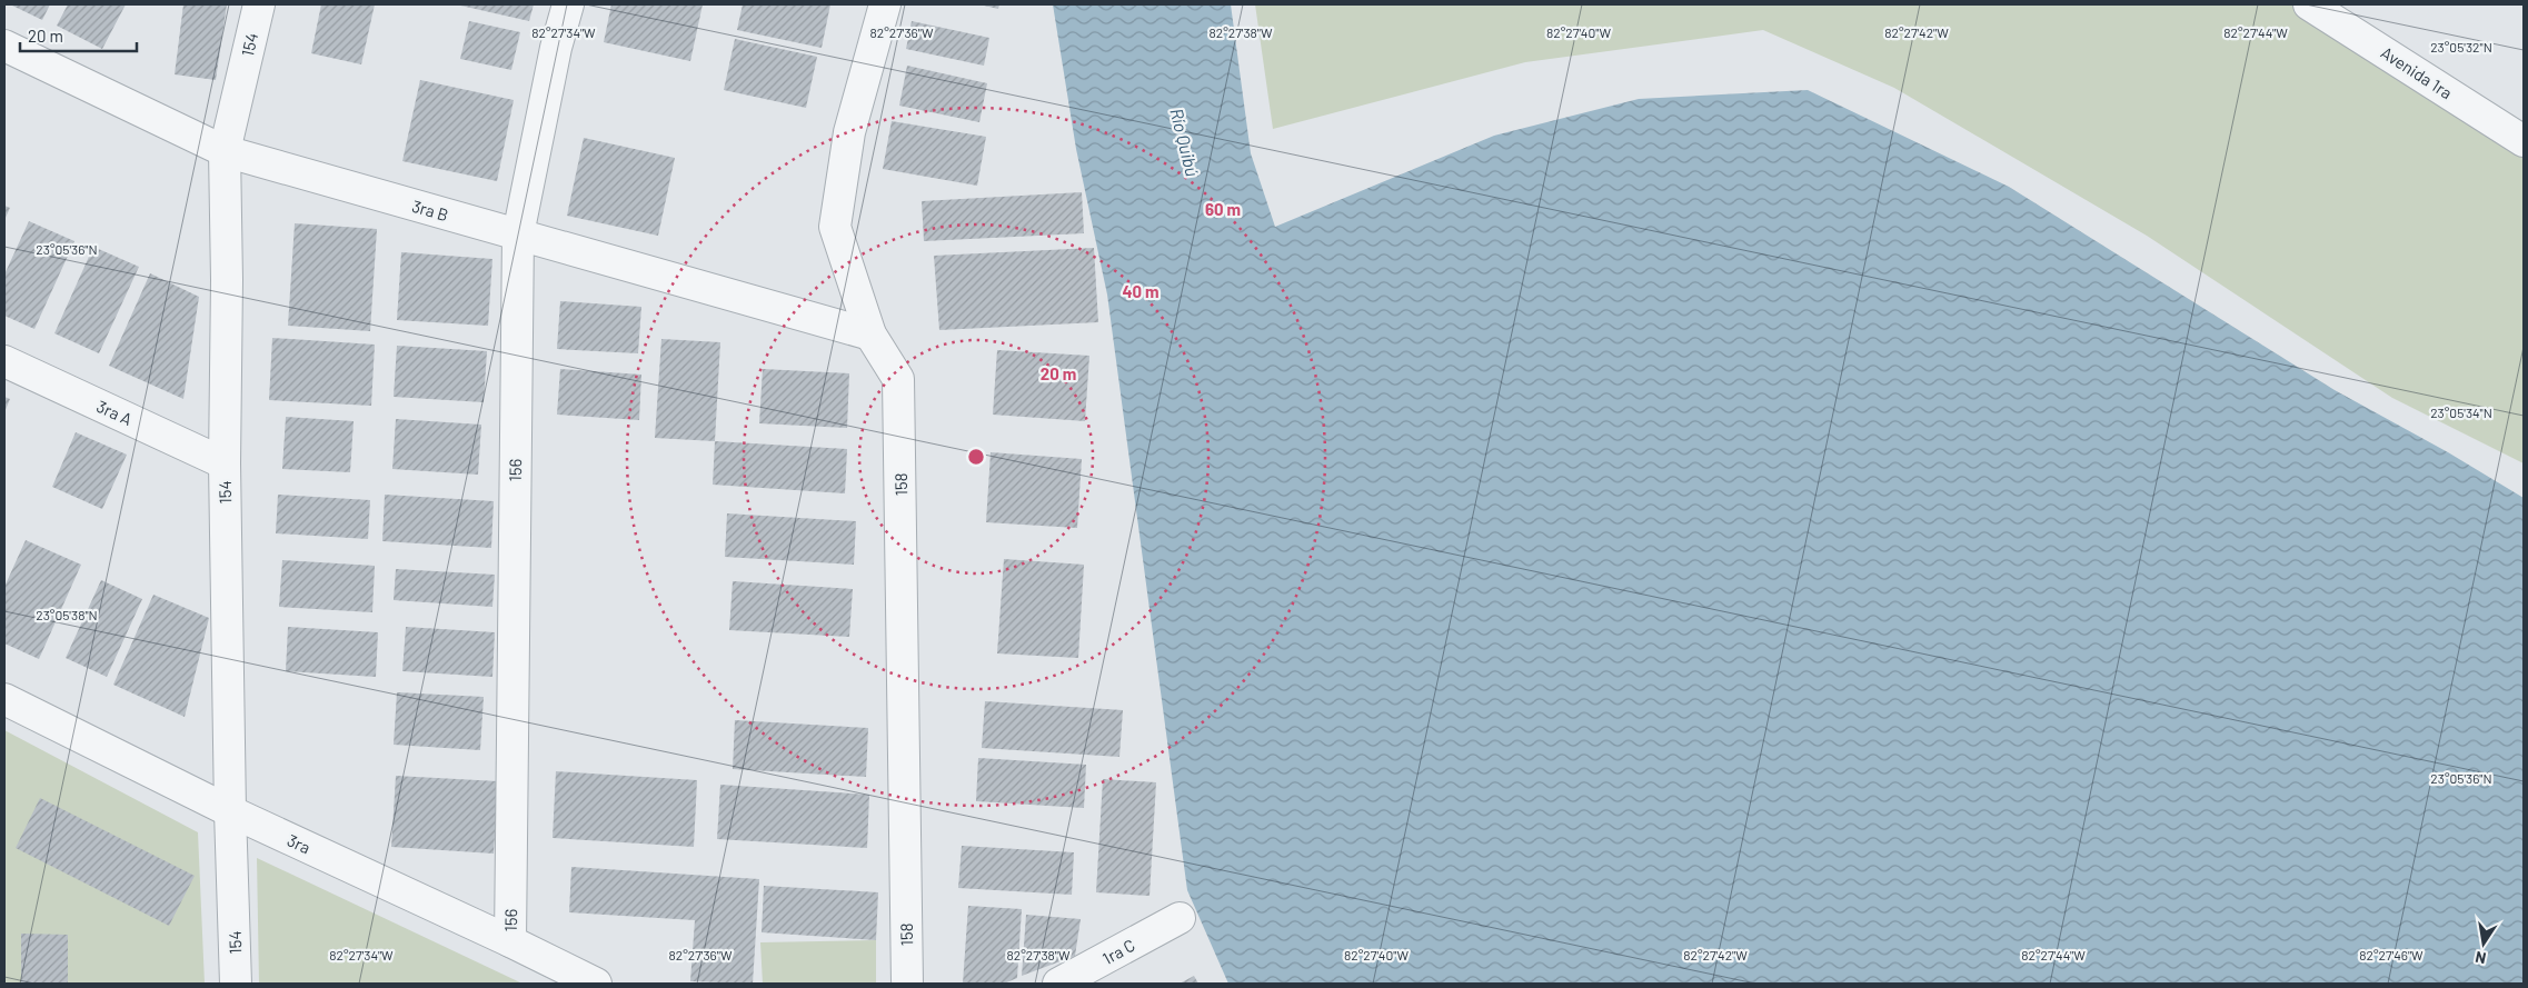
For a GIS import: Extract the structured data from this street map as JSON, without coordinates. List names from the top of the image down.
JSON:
{
  "streets": {
    "street": [
      "154",
      "Avenida 1ra",
      "3ra B",
      "3ra A",
      "156",
      "158",
      "3ra",
      "1ra C"
    ]
  },
  "crossings": [
    ["154", "3ra B"],
    ["154", "3ra A"],
    ["154", "3ra"],
    ["3ra B", "156"],
    ["3ra B", "158"],
    ["156", "3ra"]
  ],
  "water": ["Río Quibú"],
  "scale_bar": "20 m",
  "north": "bottom",
  "coordinates": [
    "82°27'34\"W",
    "82°27'36\"W",
    "82°27'38\"W",
    "82°27'40\"W",
    "82°27'42\"W",
    "82°27'44\"W",
    "23°05'32\"N",
    "23°05'36\"N",
    "23°05'34\"N",
    "23°05'38\"N",
    "82°27'46\"W"
  ],
  "rings": ["60 m", "40 m", "20 m"]
}
